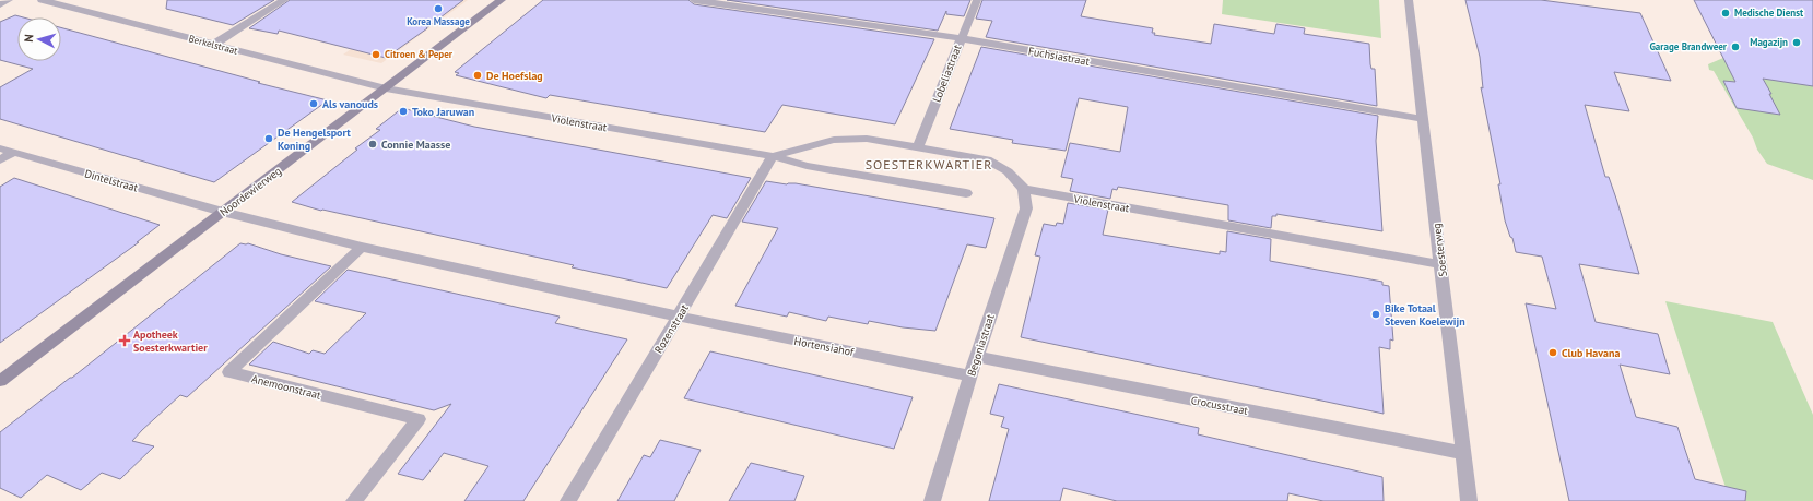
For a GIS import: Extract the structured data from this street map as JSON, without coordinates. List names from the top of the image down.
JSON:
{
  "streets": {
    "street": [
      "Berkelstraat",
      "Fuchsiastraat",
      "Lobeliastraat",
      "Violenstraat",
      "Dintelstraat",
      "Noordewierweg",
      "Soesterweg",
      "Rozenstraat",
      "Begoniastraat",
      "Hortensiahof",
      "Anemoonstraat",
      "Crocusstraat"
    ]
  },
  "crossings": [
    ["Berkelstraat", "Violenstraat"],
    ["Berkelstraat", "Noordewierweg"],
    ["Fuchsiastraat", "Lobeliastraat"],
    ["Fuchsiastraat", "Soesterweg"],
    ["Lobeliastraat", "Violenstraat"],
    ["Violenstraat", "Noordewierweg"],
    ["Violenstraat", "Soesterweg"],
    ["Violenstraat", "Rozenstraat"],
    ["Violenstraat", "Begoniastraat"],
    ["Dintelstraat", "Noordewierweg"],
    ["Soesterweg", "Crocusstraat"],
    ["Rozenstraat", "Hortensiahof"],
    ["Begoniastraat", "Hortensiahof"],
    ["Begoniastraat", "Crocusstraat"]
  ],
  "districts": ["SOESTERKWARTIER"],
  "places": {
    "other": [
      "Korea Massage",
      "Medische Dienst",
      "Magazijn",
      "Garage Brandweer",
      "Citroen & Peper",
      "De Hoefslag",
      "Als vanouds",
      "Toko Jaruwan",
      "De Hengelsport Koning",
      "Connie Maasse",
      "Bike Totaal Steven Koelewijn",
      "Club Havana"
    ],
    "health": ["Apotheek Soesterkwartier"]
  },
  "north": "left"
}
